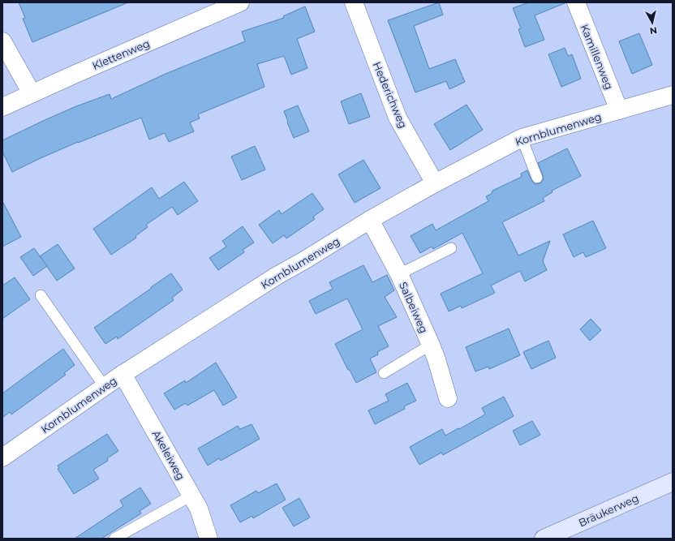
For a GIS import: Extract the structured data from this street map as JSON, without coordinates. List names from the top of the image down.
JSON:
{
  "streets": {
    "main road": ["Bräukerweg"],
    "street": [
      "Klettenweg",
      "Kamillenweg",
      "Hederichweg",
      "Kornblumenweg",
      "Salbeiweg",
      "Akeleiweg"
    ]
  },
  "crossings": [
    ["Kamillenweg", "Kornblumenweg"],
    ["Hederichweg", "Kornblumenweg"],
    ["Kornblumenweg", "Salbeiweg"],
    ["Kornblumenweg", "Akeleiweg"]
  ],
  "north": "bottom"
}
